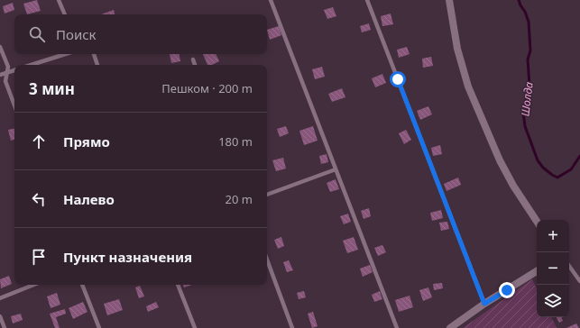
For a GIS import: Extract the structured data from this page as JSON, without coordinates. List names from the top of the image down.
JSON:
{
  "water": ["Шолда"],
  "page": {
    "search": "Поиск",
    "heading": ["3 мин", "Пешком · 200 m"],
    "list": [
      ["Прямо", "180 m"],
      ["Налево", "20 m"],
      "Пункт назначения"
    ],
    "map_buttons": ["+", "−"]
  }
}
